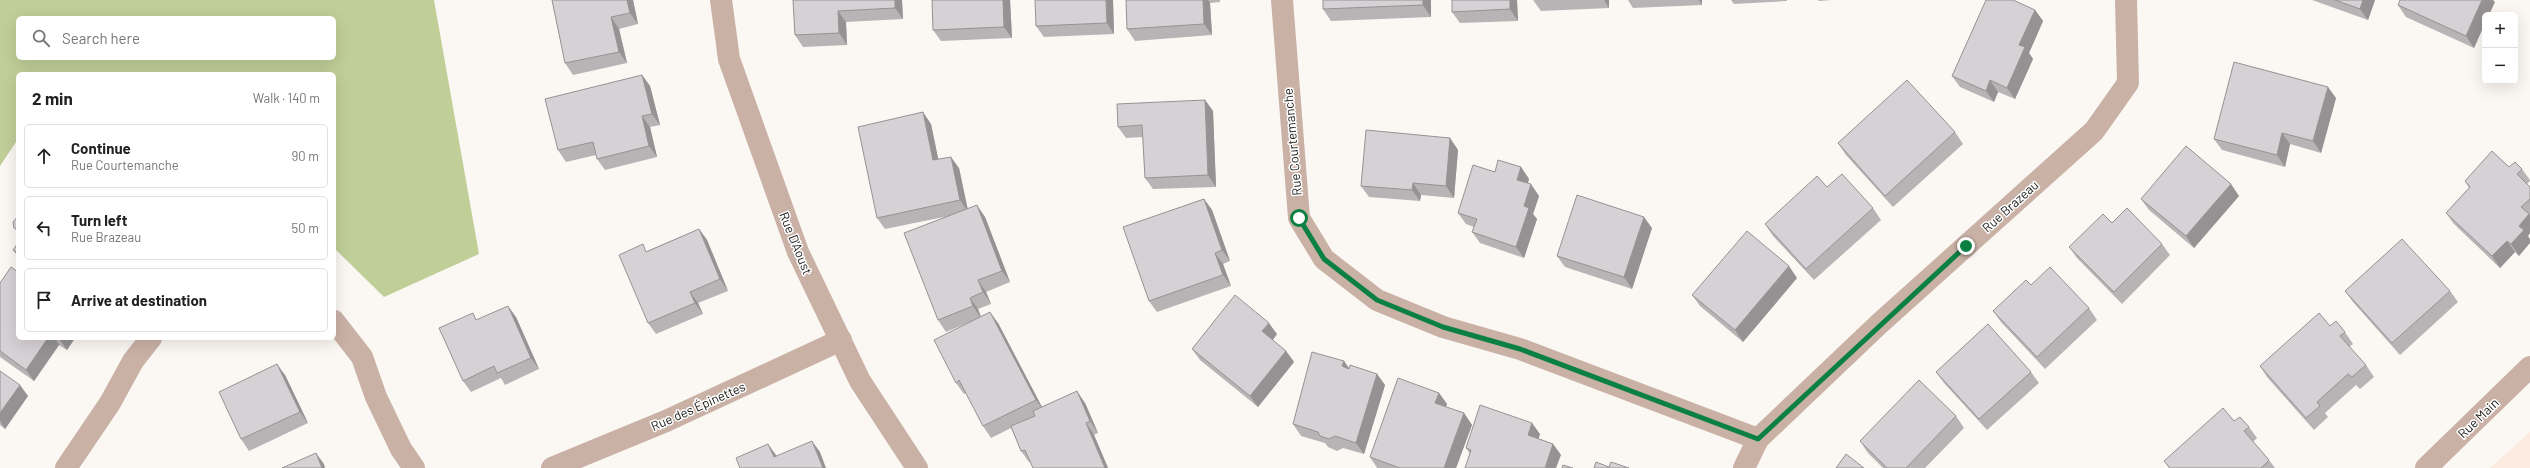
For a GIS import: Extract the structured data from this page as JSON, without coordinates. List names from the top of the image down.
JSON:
{
  "streets": {
    "street": [
      "Rue Courtemanche",
      "Rue Brazeau",
      "Rue D'Aoust",
      "Rue des Épinettes",
      "Rue Main"
    ]
  },
  "crossings": [
    ["Rue Courtemanche", "Rue Brazeau"],
    ["Rue D'Aoust", "Rue des Épinettes"]
  ],
  "page": {
    "map_buttons": ["+", "−"],
    "search": "Search here",
    "heading": ["2 min", "Walk · 140 m"],
    "list": [
      ["Continue", "Rue Courtemanche", "90 m"],
      ["Turn left", "Rue Brazeau", "50 m"],
      "Arrive at destination"
    ]
  }
}
